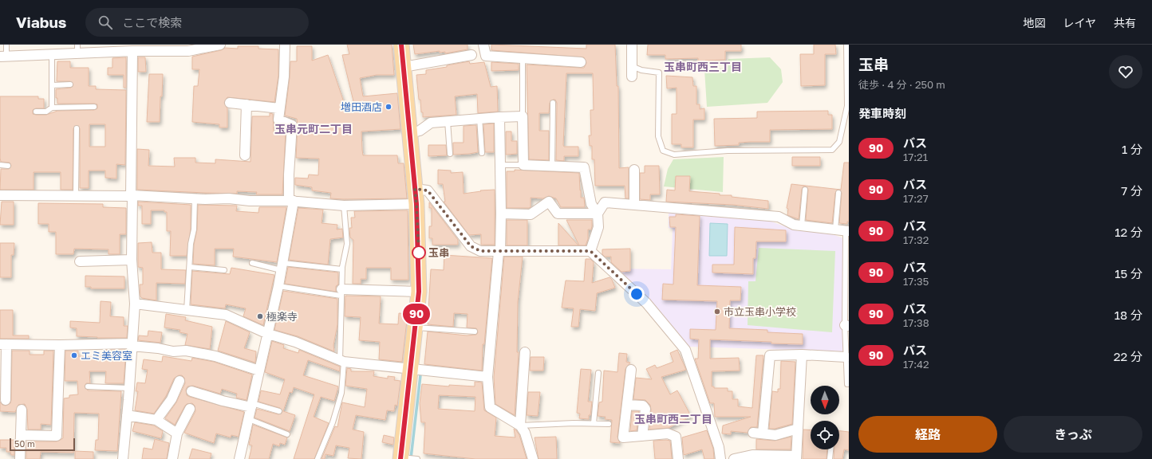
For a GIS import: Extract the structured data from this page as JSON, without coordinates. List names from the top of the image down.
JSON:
{
  "districts": ["玉串町西三丁目", "玉串元町二丁目", "玉串町西二丁目"],
  "places": [
    "増田酒店",
    "玉串",
    "市立玉串小学校",
    "極楽寺",
    "エミ美容室"
  ],
  "lines": ["bus line 90"],
  "scale_bar": "50 m",
  "north": "bottom",
  "page": {
    "header": "Viabus",
    "search": "ここで検索",
    "nav": ["地図", "レイヤ", "共有"],
    "on_map": "90",
    "heading": [
      ["玉串", "徒歩 · 4 分 · 250 m"],
      "発車時刻"
    ],
    "list": [
      {
        "mark": "90",
        "name": "バス",
        "note": "17:21",
        "value": "1 分"
      },
      {
        "mark": "90",
        "name": "バス",
        "note": "17:27",
        "value": "7 分"
      },
      {
        "mark": "90",
        "name": "バス",
        "note": "17:32",
        "value": "12 分"
      },
      {
        "mark": "90",
        "name": "バス",
        "note": "17:35",
        "value": "15 分"
      },
      {
        "mark": "90",
        "name": "バス",
        "note": "17:38",
        "value": "18 分"
      },
      {
        "mark": "90",
        "name": "バス",
        "note": "17:42",
        "value": "22 分"
      }
    ],
    "buttons": ["経路", "きっぷ"],
    "scale": "50 m"
  }
}
